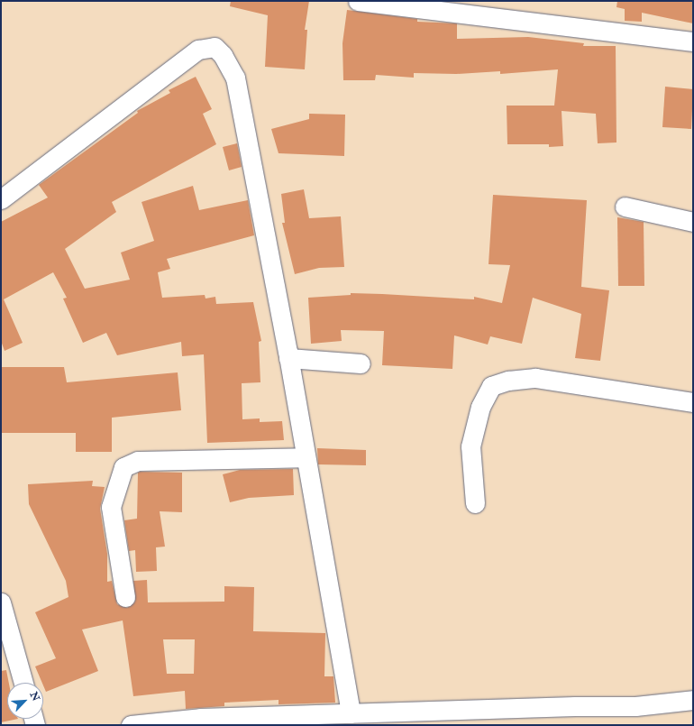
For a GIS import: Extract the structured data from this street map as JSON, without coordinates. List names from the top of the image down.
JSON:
{
  "north": "top right"
}
